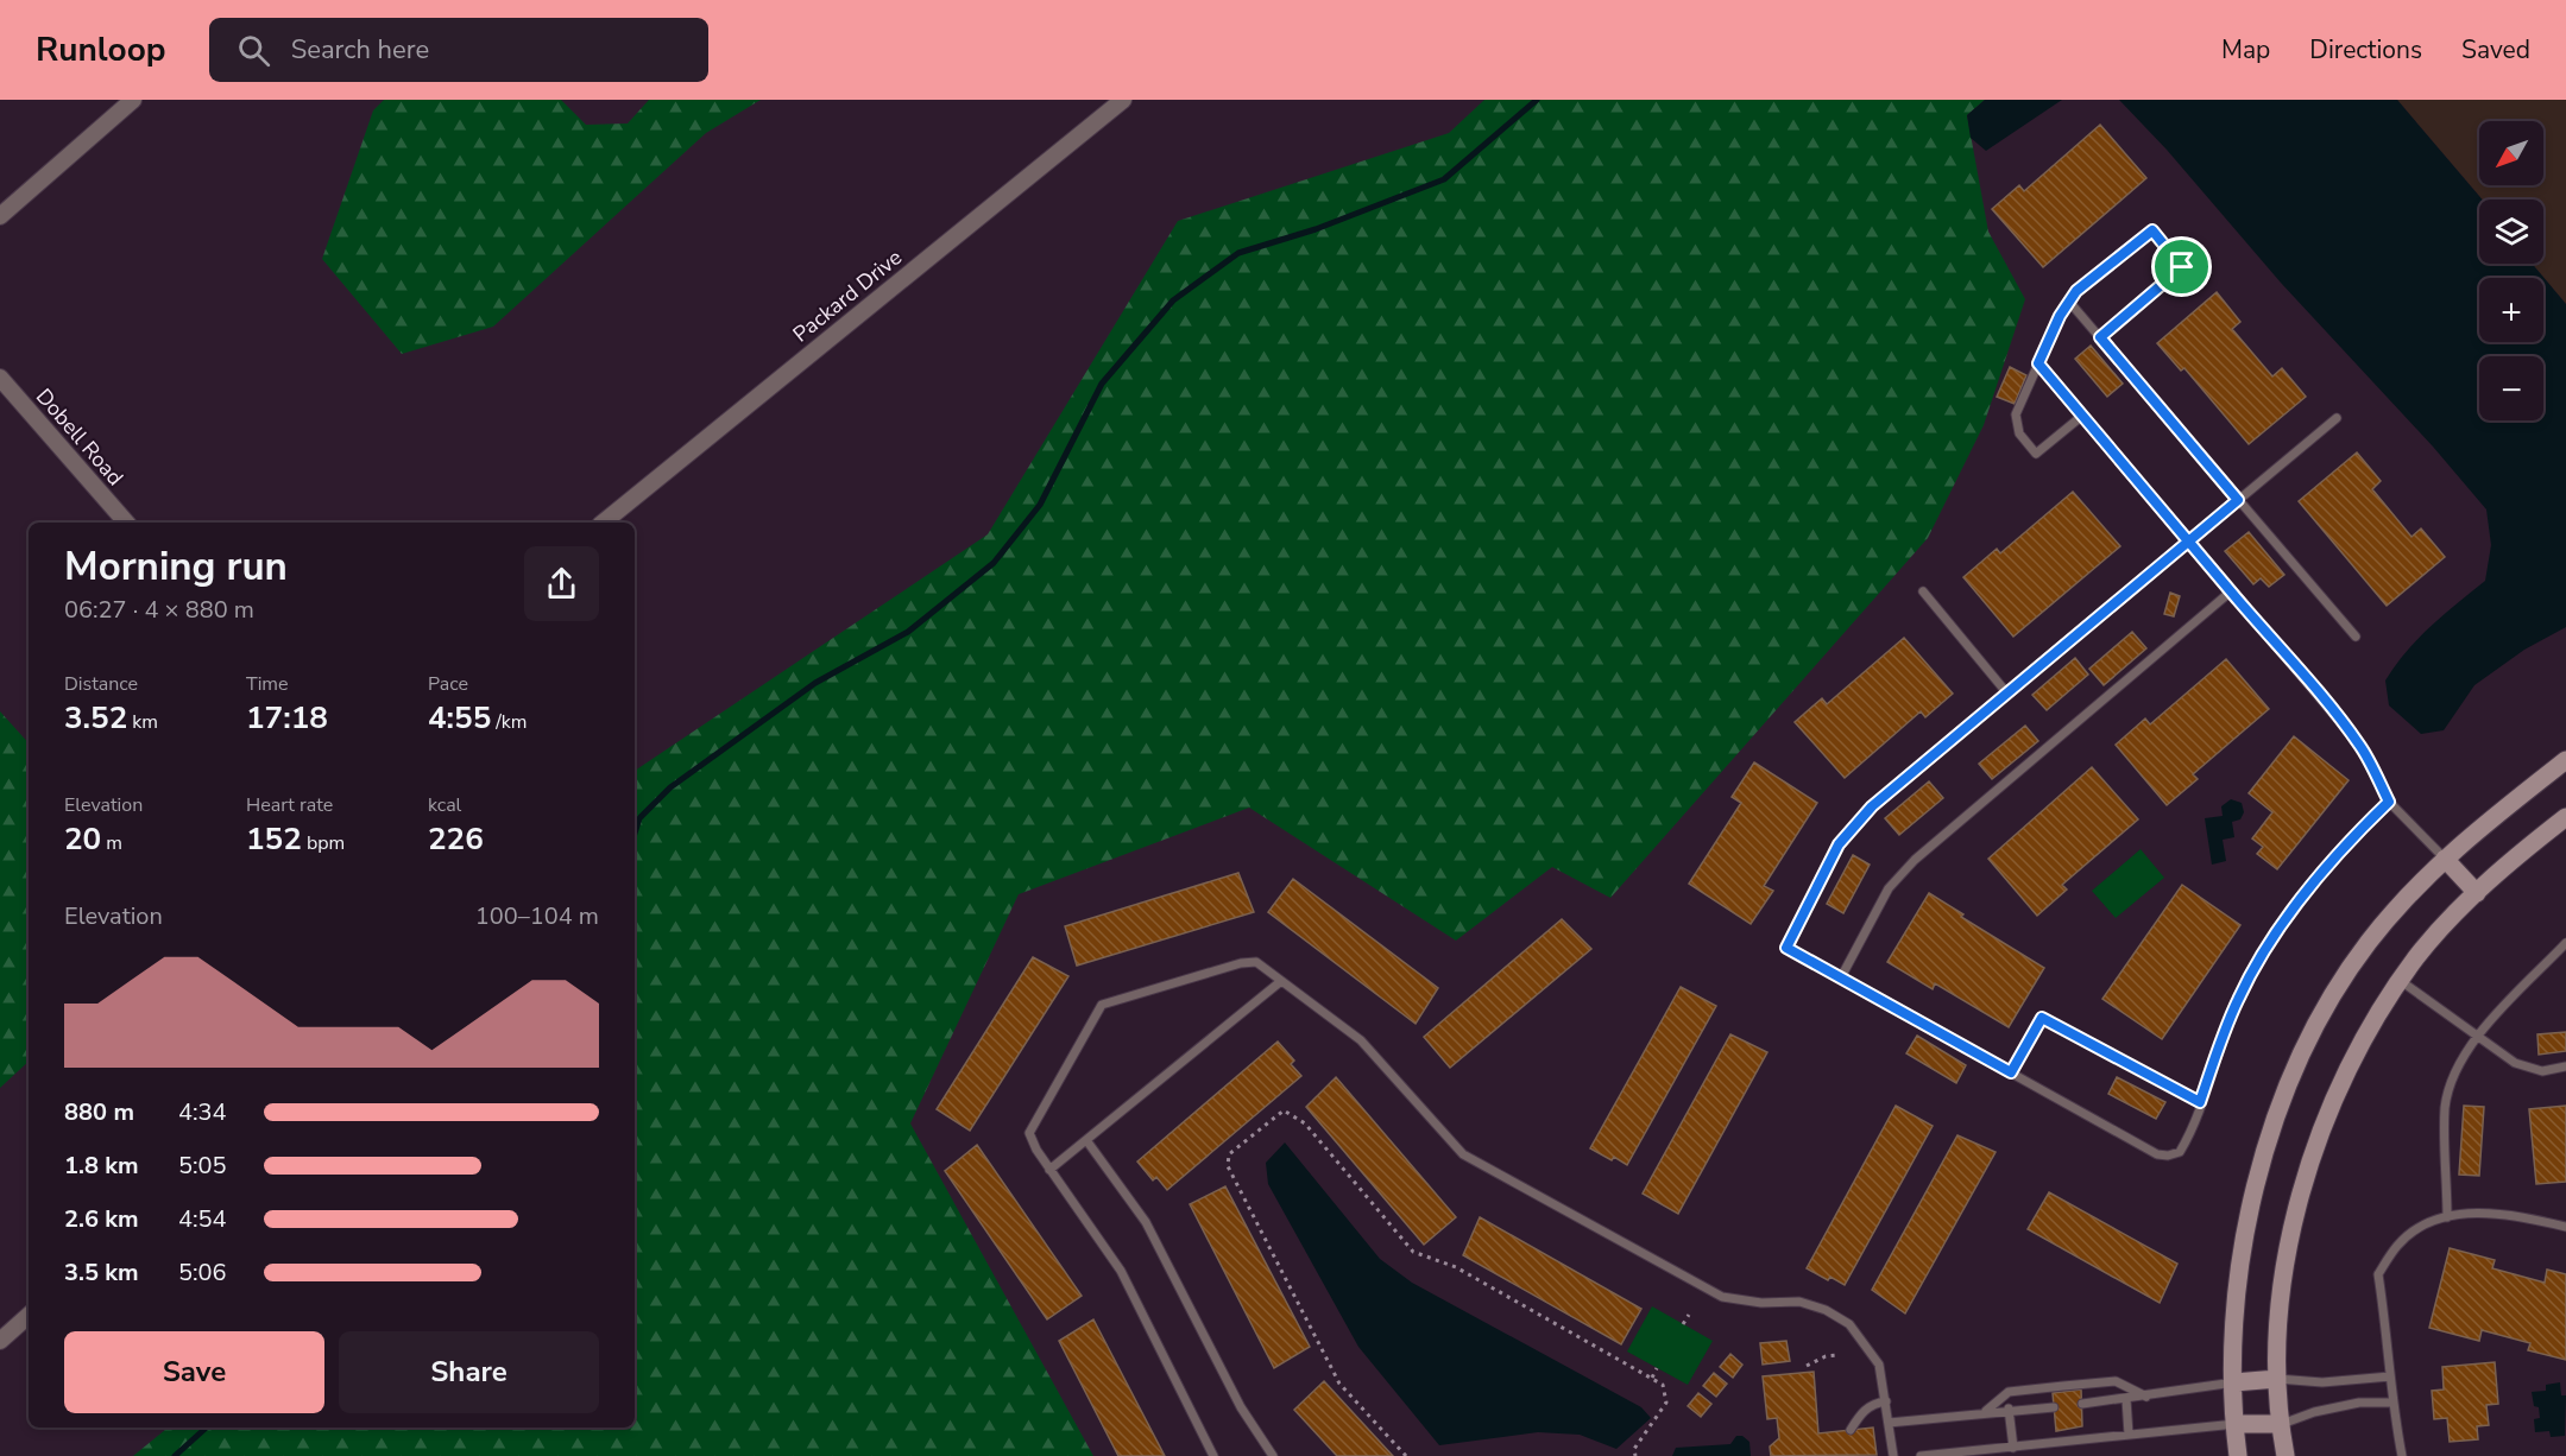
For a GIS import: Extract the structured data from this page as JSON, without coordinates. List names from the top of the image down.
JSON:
{
  "streets": {
    "street": ["Packard Drive", "Dobell Road"]
  },
  "north": "bottom left",
  "page": {
    "header": "Runloop",
    "search": "Search here",
    "nav": ["Map", "Directions", "Saved"],
    "map_buttons": ["+", "−"],
    "heading": ["Morning run", "06:27 · 4 × 880 m"],
    "stats": [
      ["Distance", "3.52 km"],
      ["Time", "17:18"],
      ["Pace", "4:55 /km"],
      ["Elevation", "20 m"],
      ["Heart rate", "152 bpm"],
      ["kcal", "226"]
    ],
    "chart": ["Elevation", "100–104 m"],
    "list": [
      {
        "name": "880 m",
        "note": "4:34"
      },
      {
        "name": "1.8 km",
        "note": "5:05"
      },
      {
        "name": "2.6 km",
        "note": "4:54"
      },
      {
        "name": "3.5 km",
        "note": "5:06"
      }
    ],
    "buttons": ["Save", "Share"]
  }
}
